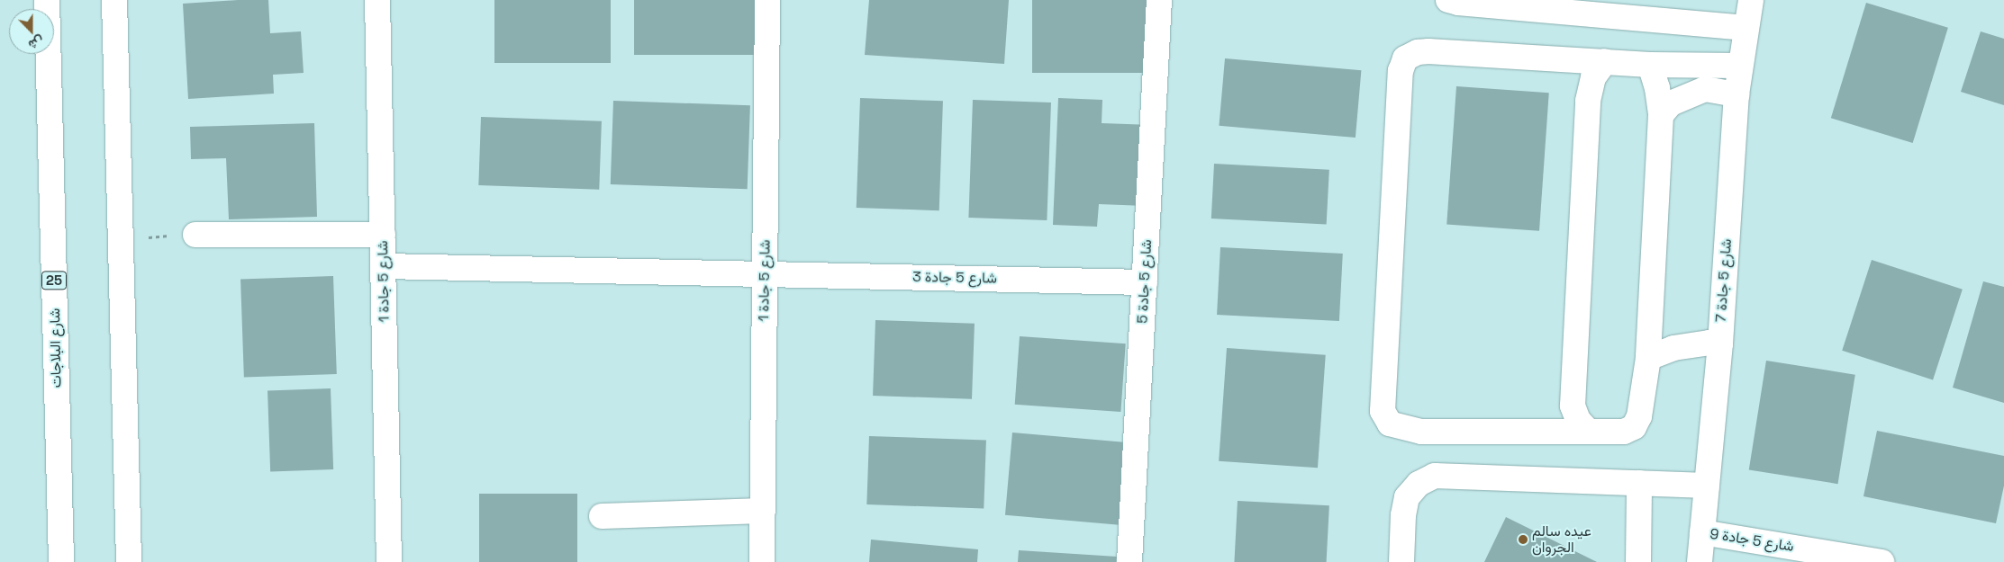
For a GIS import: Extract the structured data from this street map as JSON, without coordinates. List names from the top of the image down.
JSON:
{
  "streets": {
    "street": [
      "شارع 5 جادة 3",
      "25",
      "شارع 5 جادة 1",
      "شارع 5 جادة 7",
      "شارع 5 جادة 5",
      "شارع البلاجات",
      "شارع 5 جادة 9"
    ]
  },
  "crossings": [
    ["شارع 5 جادة 3", "شارع 5 جادة 1"],
    ["شارع 5 جادة 3", "شارع 5 جادة 5"],
    ["شارع 5 جادة 7", "شارع 5 جادة 9"]
  ],
  "places": ["عيده سالم الجروان"],
  "north": "bottom"
}
